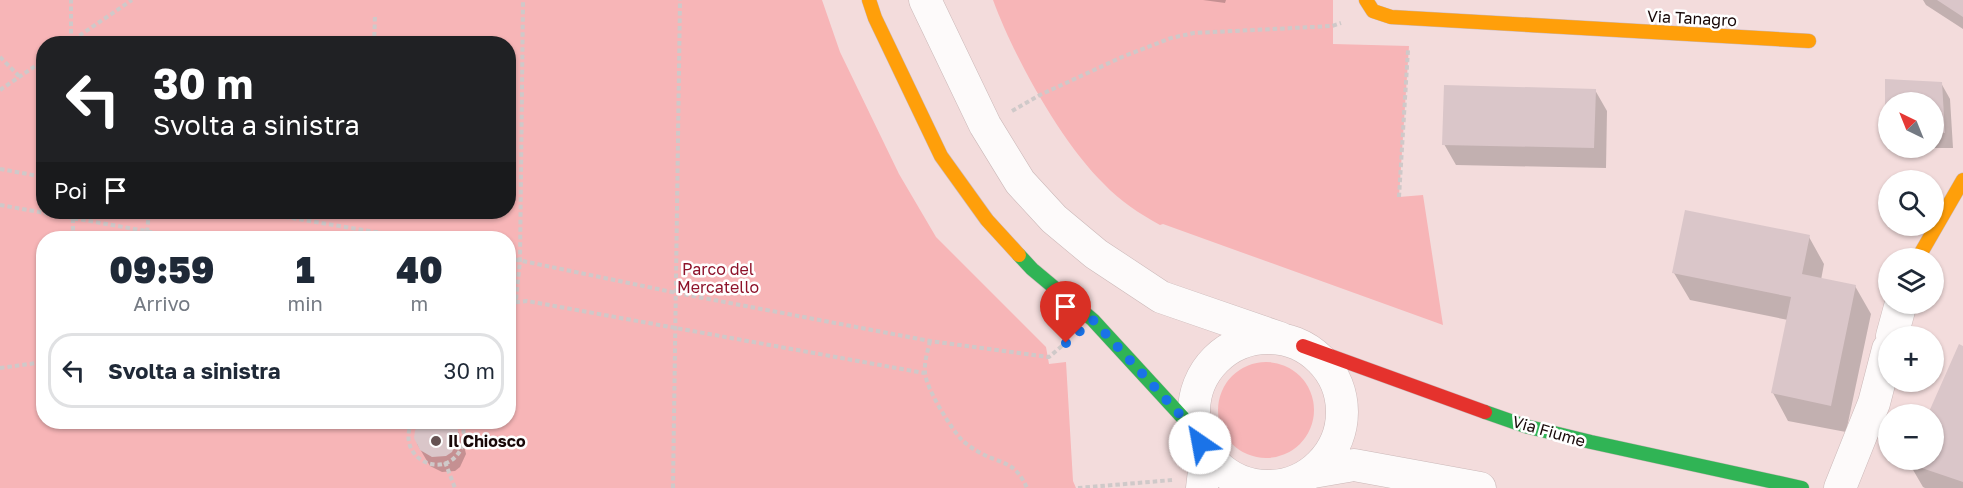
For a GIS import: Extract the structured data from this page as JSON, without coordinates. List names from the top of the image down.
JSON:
{
  "streets": {
    "street": ["Via Tanagro", "Via Fiume"]
  },
  "parks": ["Parco del Mercatello"],
  "places": ["Il Chiosco"],
  "north": "top left",
  "page": {
    "turn": ["30 m", "Svolta a sinistra"],
    "map_buttons": ["+", "−"],
    "then": "Poi",
    "eta": [
      "09:59",
      "Arrivo",
      "1",
      "min",
      "40",
      "m"
    ],
    "list": [
      {
        "name": "Svolta a sinistra",
        "value": "30 m"
      }
    ]
  }
}
